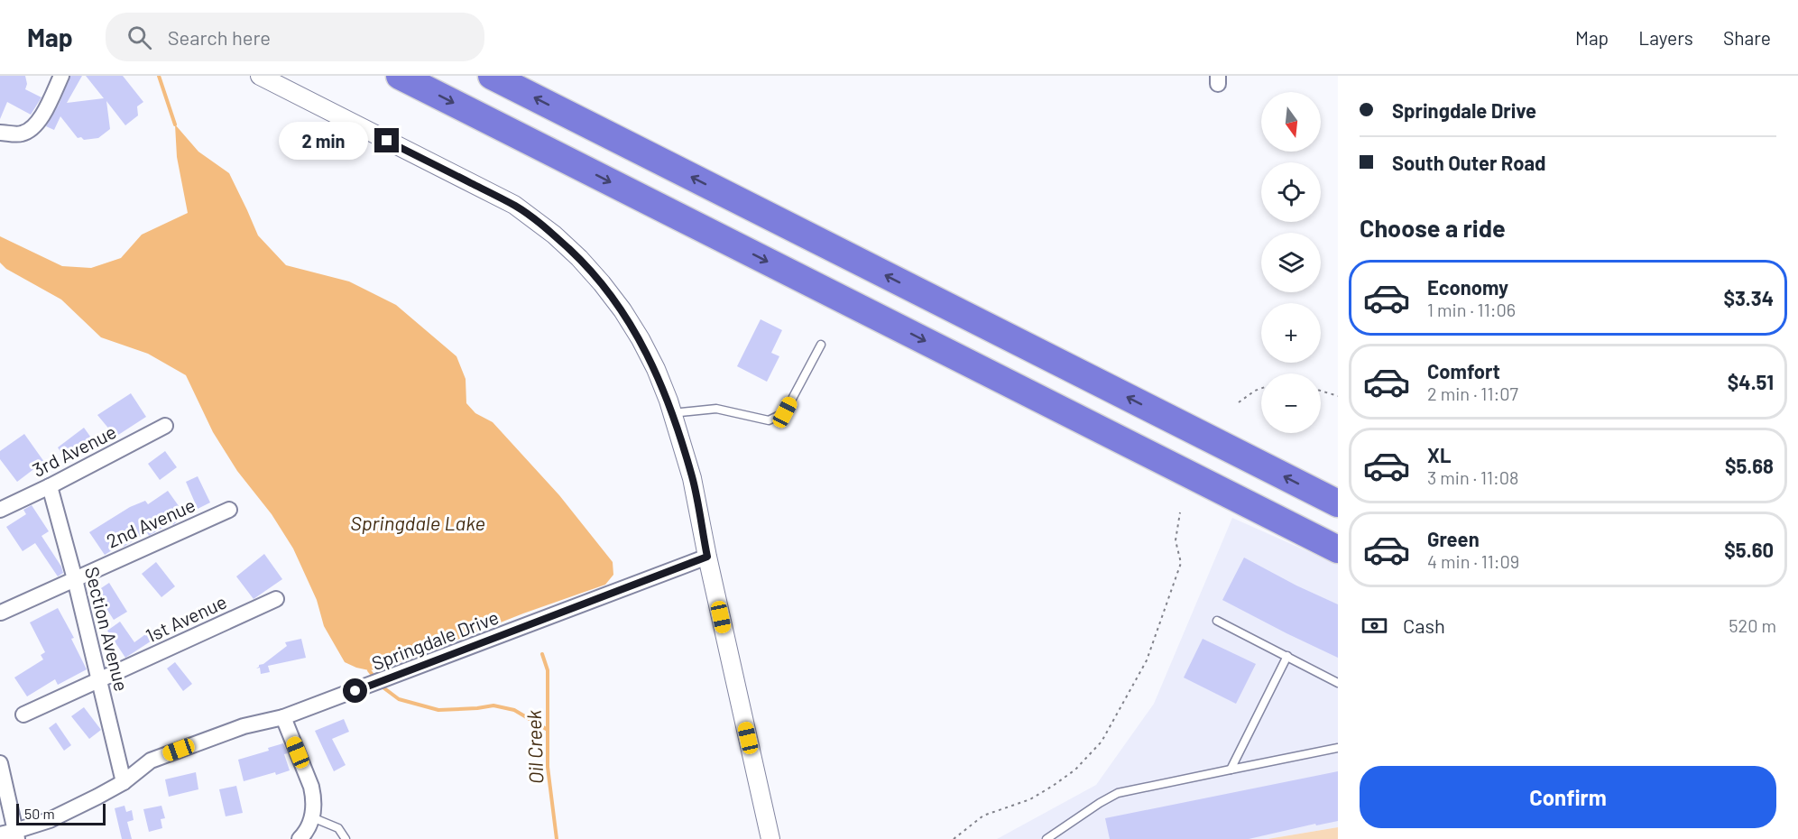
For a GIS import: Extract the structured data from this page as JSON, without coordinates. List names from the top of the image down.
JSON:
{
  "streets": {
    "street": [
      "3rd Avenue",
      "2nd Avenue",
      "1st Avenue",
      "Section Avenue",
      "Springdale Drive"
    ]
  },
  "crossings": [
    ["3rd Avenue", "Section Avenue"],
    ["2nd Avenue", "Section Avenue"],
    ["1st Avenue", "Section Avenue"],
    ["Section Avenue", "Springdale Drive"]
  ],
  "water": ["Springdale Lake", "Oil Creek"],
  "scale_bar": "50 m",
  "north": "bottom",
  "page": {
    "header": "Map",
    "search": "Search here",
    "nav": ["Map", "Layers", "Share"],
    "banner": ["Springdale Drive", "South Outer Road"],
    "map_buttons": ["+", "−"],
    "bubble": "2 min",
    "heading": "Choose a ride",
    "list": [
      {
        "name": "Economy",
        "note": "1 min · 11:06",
        "value": "$3.34"
      },
      {
        "name": "Comfort",
        "note": "2 min · 11:07",
        "value": "$4.51"
      },
      {
        "name": "XL",
        "note": "3 min · 11:08",
        "value": "$5.68"
      },
      {
        "name": "Green",
        "note": "4 min · 11:09",
        "value": "$5.60"
      }
    ],
    "pay": ["Cash", "520 m"],
    "buttons": "Confirm",
    "scale": "50 m"
  }
}
